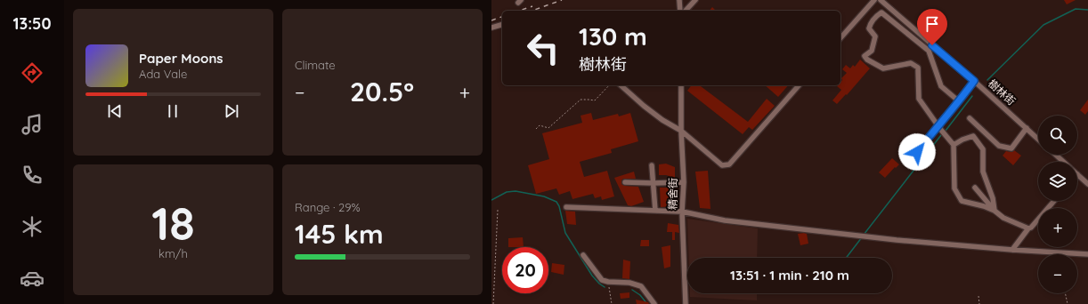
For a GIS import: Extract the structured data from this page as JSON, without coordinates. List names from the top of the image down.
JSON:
{
  "streets": {
    "street": ["樹林街", "精舍街"]
  },
  "page": {
    "tabs": "13:50",
    "tile": [
      "Climate",
      ["18", "km/h"],
      ["Range · 29%", "145 km"]
    ],
    "turn": ["130 m", "樹林街"],
    "song": ["Paper Moons", "Ada Vale"],
    "heat": ["−", "20.5°", "+"],
    "map_buttons": ["+", "−"],
    "limit": "20",
    "trip": "13:51 · 1 min · 210 m"
  }
}
